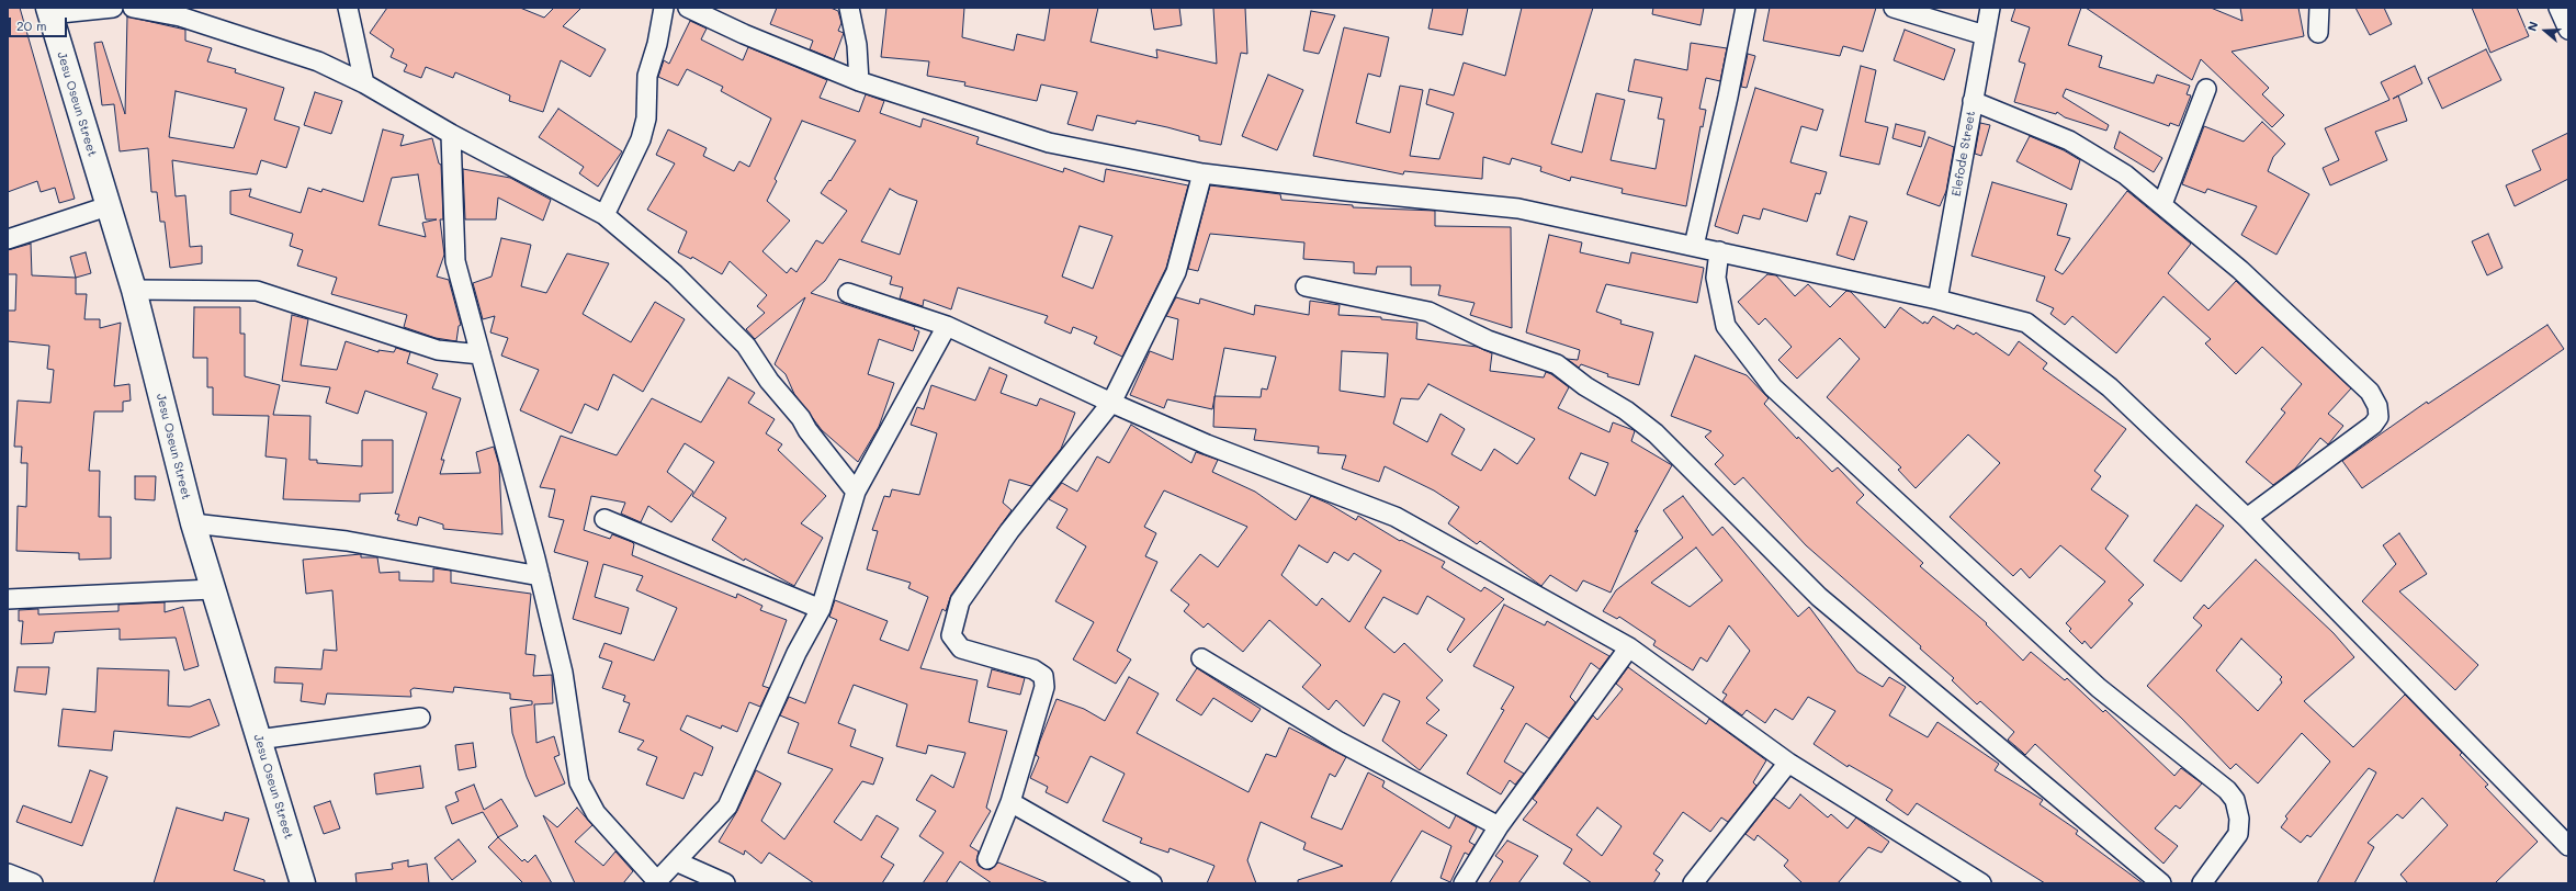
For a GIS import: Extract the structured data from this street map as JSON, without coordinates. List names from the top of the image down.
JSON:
{
  "streets": {
    "main road": ["Jesu Oseun Street"],
    "street": ["Elefode Street"]
  },
  "scale_bar": "20 m",
  "north": "left"
}
